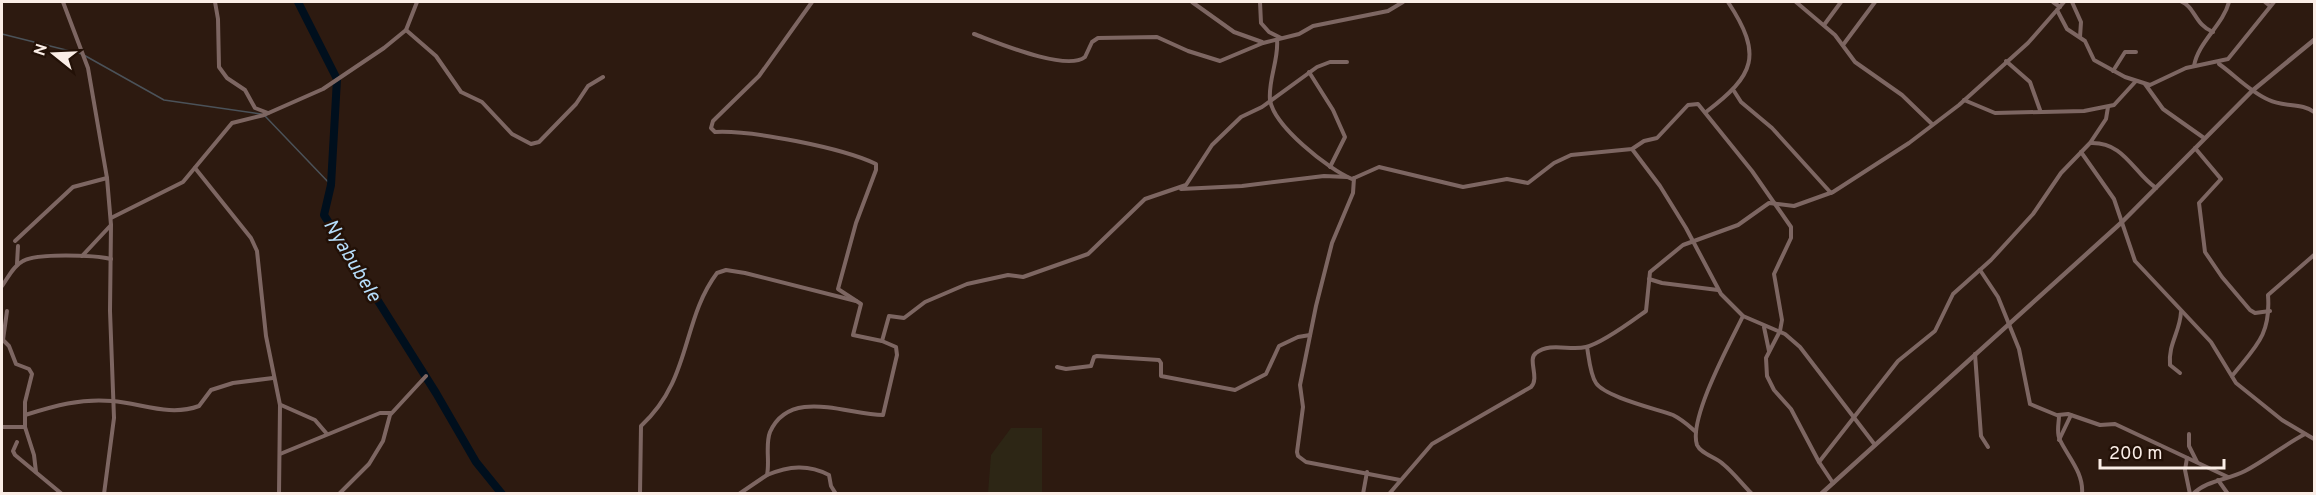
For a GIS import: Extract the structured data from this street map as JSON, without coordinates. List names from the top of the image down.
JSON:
{
  "water": ["Nyabubele"],
  "scale_bar": "200 m",
  "north": "left"
}
